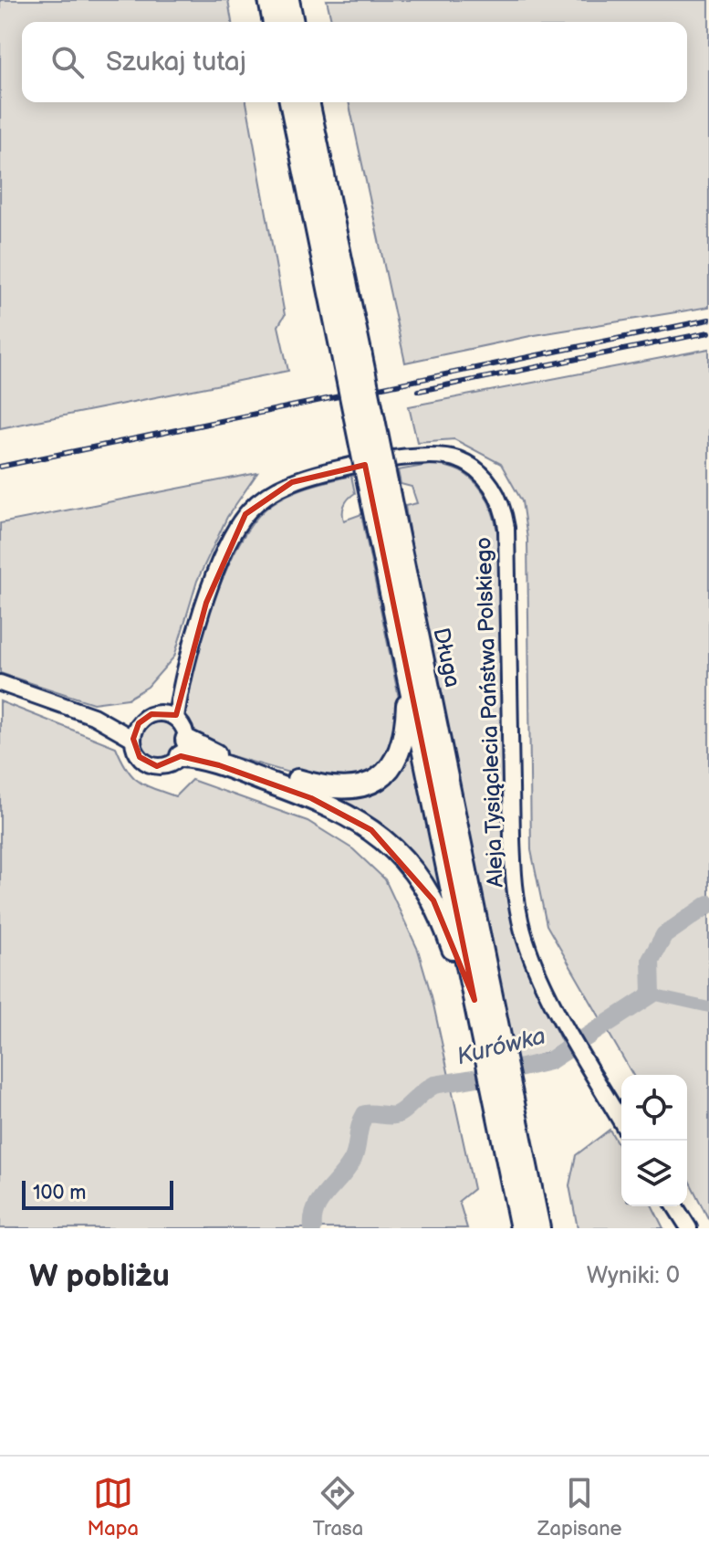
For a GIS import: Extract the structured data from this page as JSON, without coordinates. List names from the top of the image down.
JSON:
{
  "streets": {
    "highway": ["Długa"],
    "street": ["Aleja Tysiąclecia Państwa Polskiego"]
  },
  "water": ["Kurówka"],
  "scale_bar": "100 m",
  "page": {
    "search": "Szukaj tutaj",
    "scale": "100 m",
    "heading": ["W pobliżu", "Wyniki: 0"],
    "nav": ["Mapa", "Trasa", "Zapisane"]
  }
}
